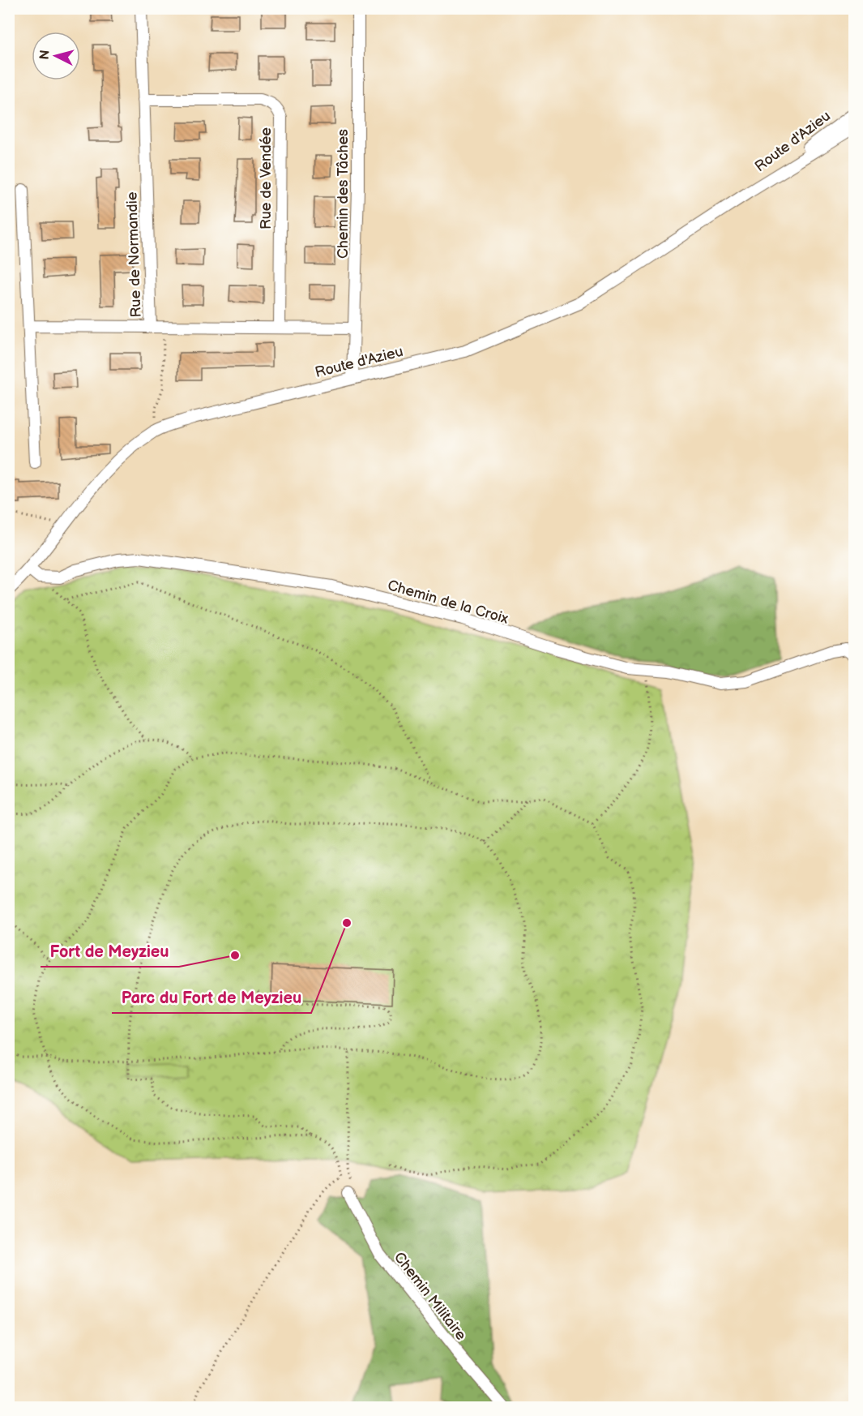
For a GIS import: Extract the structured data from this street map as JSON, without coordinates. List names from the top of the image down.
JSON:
{
  "streets": {
    "street": [
      "Route d'Azieu",
      "Rue de Vendée",
      "Chemin des Tâches",
      "Rue de Normandie",
      "Chemin de la Croix",
      "Chemin Militaire"
    ]
  },
  "crossings": [
    ["Route d'Azieu", "Chemin des Tâches"],
    ["Route d'Azieu", "Chemin de la Croix"],
    ["Rue de Vendée", "Rue de Normandie"],
    ["Chemin des Tâches", "Rue de Normandie"]
  ],
  "places": ["Parc du Fort de Meyzieu", "Fort de Meyzieu"],
  "north": "left"
}
